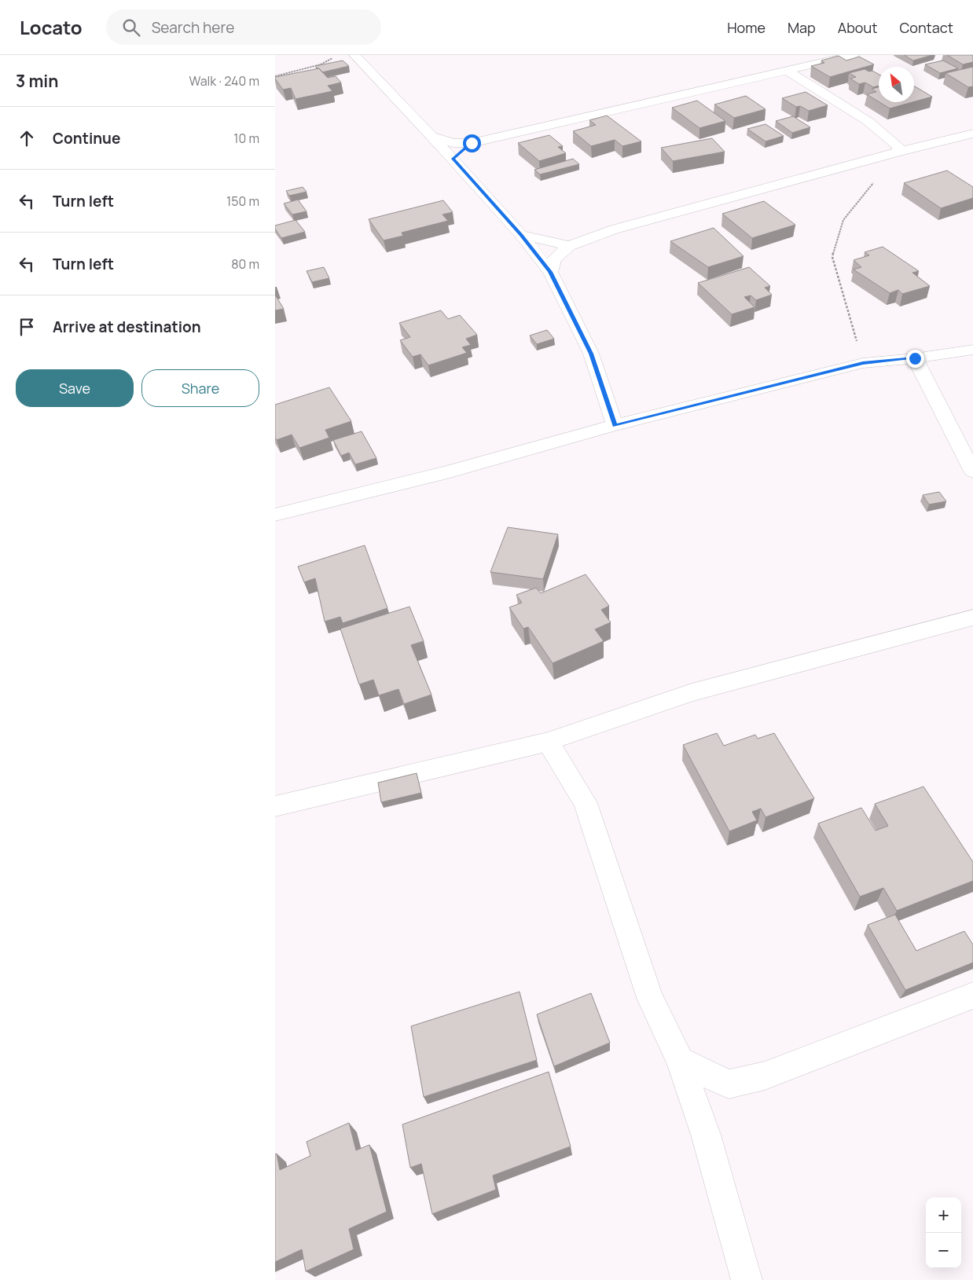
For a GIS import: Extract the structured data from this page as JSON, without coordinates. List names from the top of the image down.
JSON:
{
  "north": "top left",
  "page": {
    "header": "Locato",
    "search": "Search here",
    "nav": [
      "Home",
      "Map",
      "About",
      "Contact"
    ],
    "heading": ["3 min", "Walk · 240 m"],
    "list": [
      ["Continue", "10 m"],
      ["Turn left", "150 m"],
      ["Turn left", "80 m"],
      "Arrive at destination"
    ],
    "buttons": ["Save", "Share"],
    "map_buttons": ["+", "−"]
  }
}
